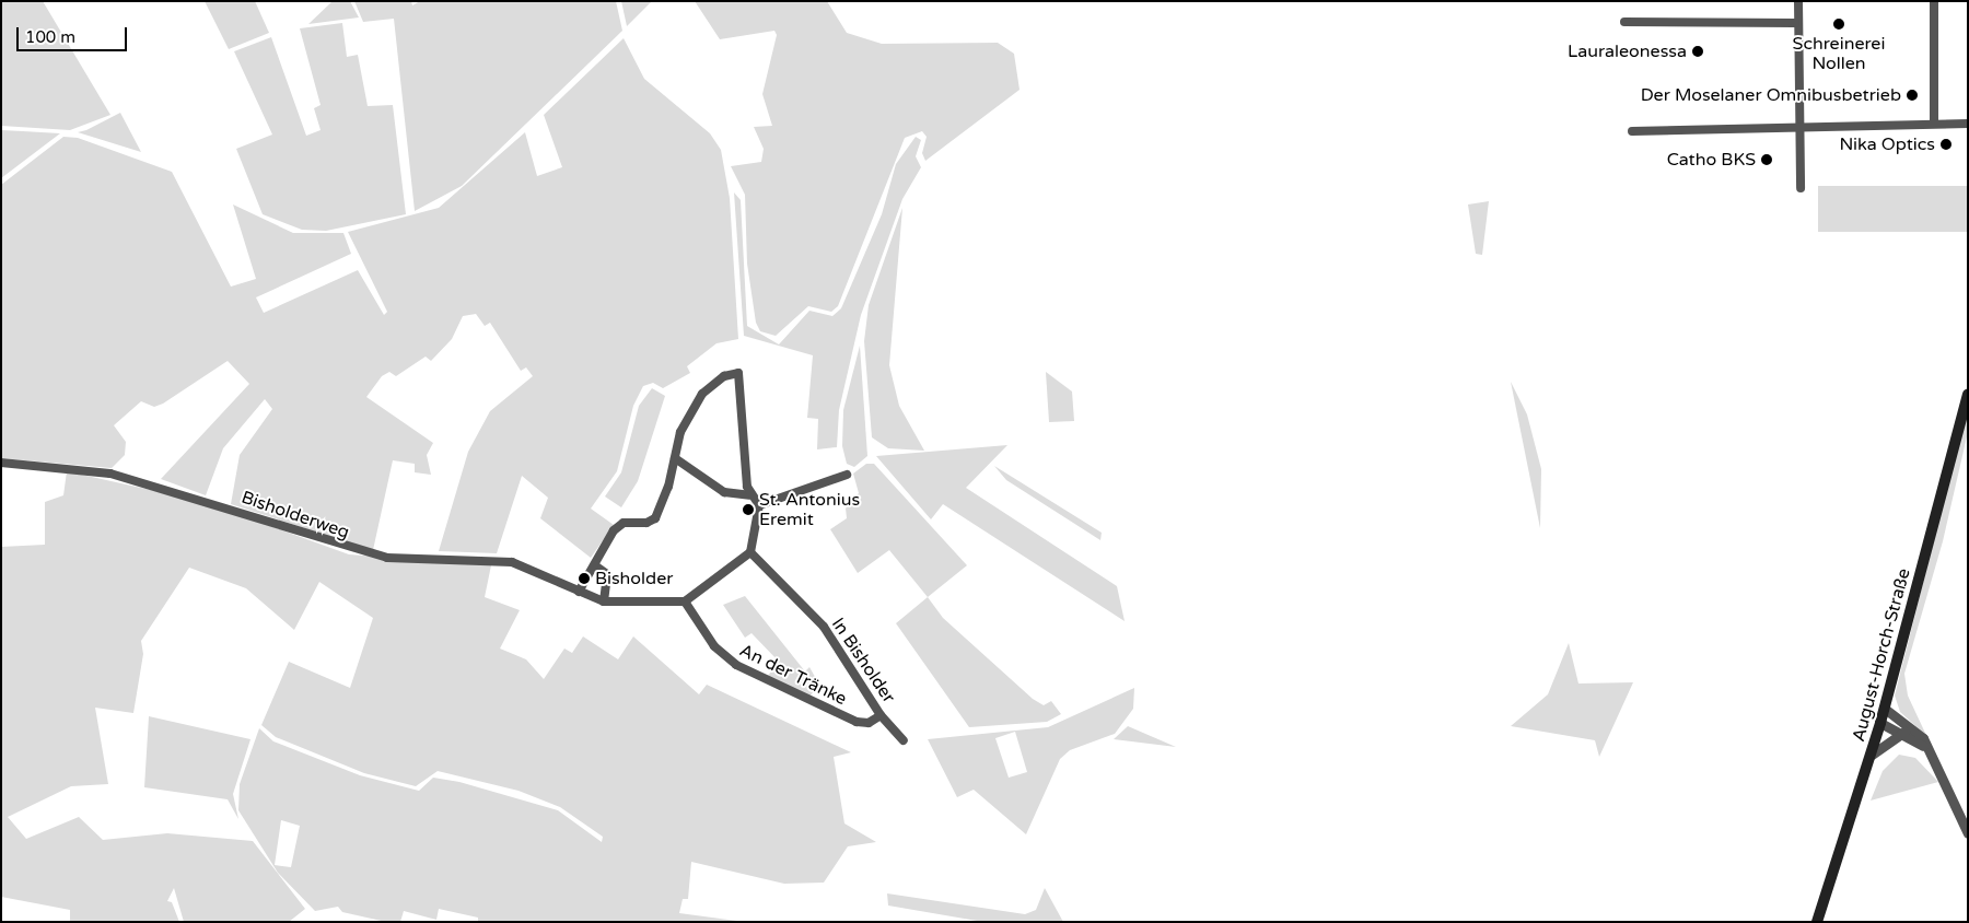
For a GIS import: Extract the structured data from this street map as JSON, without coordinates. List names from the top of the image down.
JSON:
{
  "streets": {
    "main road": ["August-Horch-Straße"],
    "street": ["Bisholderweg", "In Bisholder", "An der Tränke"]
  },
  "crossings": [
    ["In Bisholder", "An der Tränke"]
  ],
  "places": [
    "Schreinerei Nollen",
    "Lauraleonessa",
    "Der Moselaner Omnibusbetrieb",
    "Nika Optics",
    "Catho BKS",
    "St. Antonius Eremit",
    "Bisholder"
  ],
  "scale_bar": "100 m"
}
